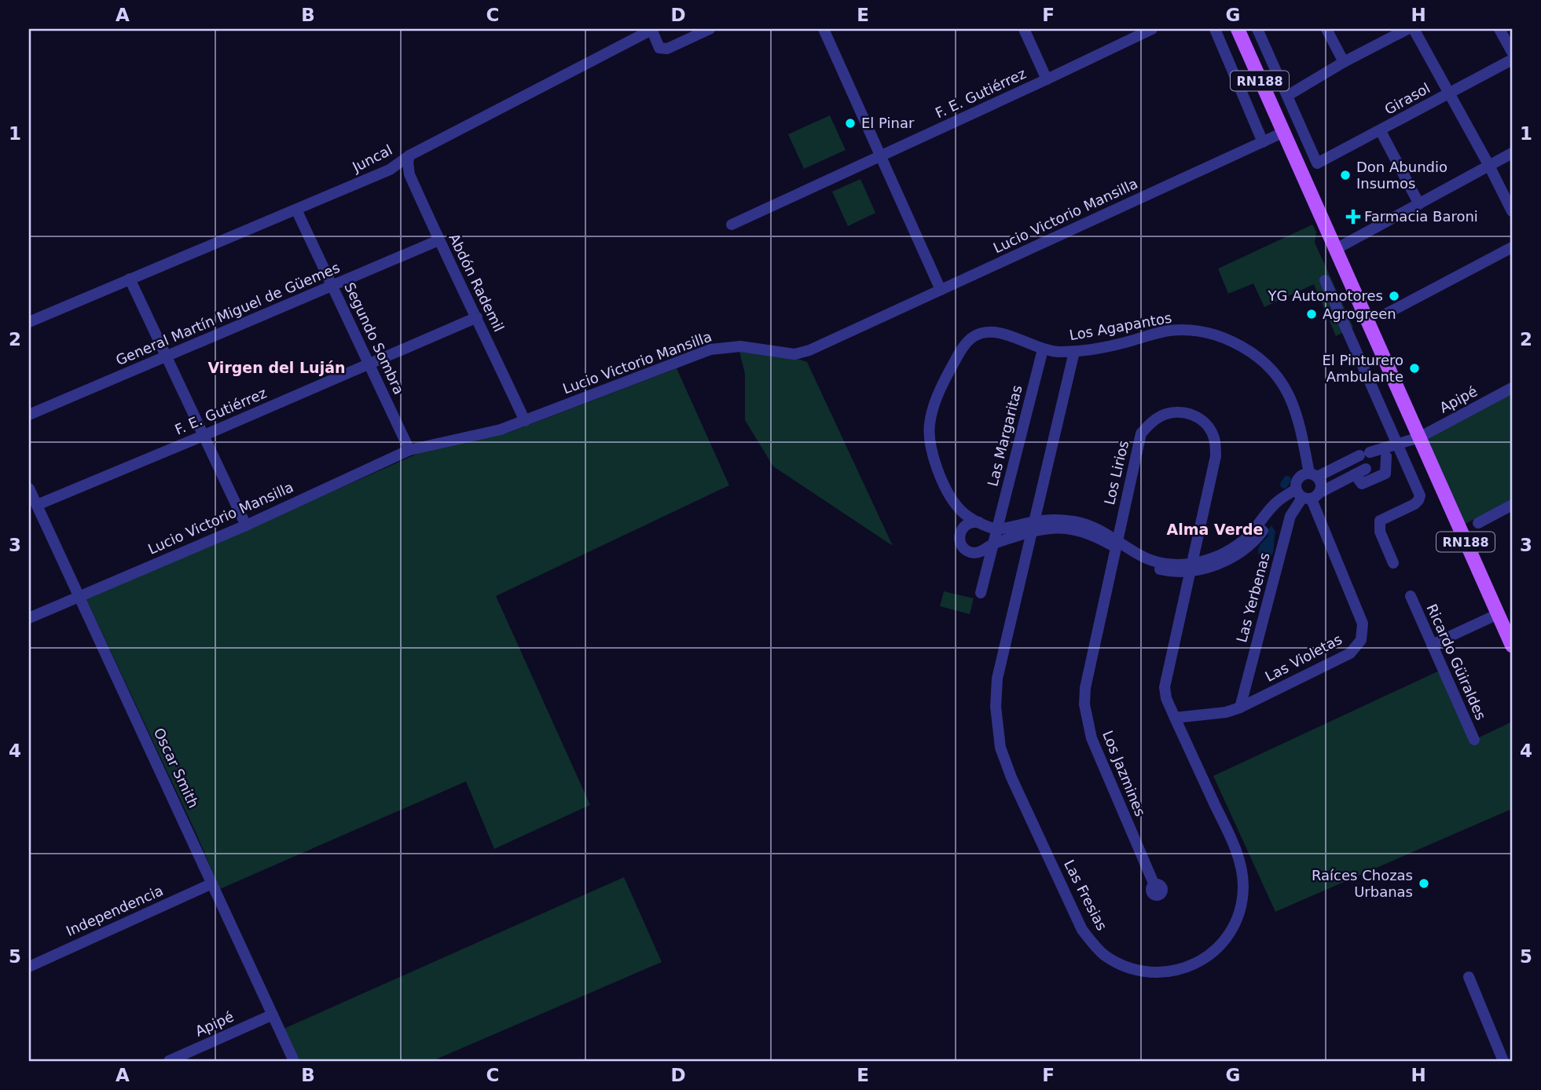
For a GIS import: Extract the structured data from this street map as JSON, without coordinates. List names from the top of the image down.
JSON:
{
  "streets": {
    "main road": ["RN188"],
    "street": [
      "F. E. Gutiérrez",
      "Girasol",
      "Juncal",
      "Lucio Victorio Mansilla",
      "Abdón Rademil",
      "General Martín Miguel de Güemes",
      "Los Agapantos",
      "Segundo Sombra",
      "Apipé",
      "Las Margaritas",
      "Los Lirios",
      "Las Yerbenas",
      "Las Violetas",
      "Ricardo Güiraldes",
      "Oscar Smith",
      "Los Jazmines",
      "Las Fresias",
      "Independencia"
    ]
  },
  "crossings": [
    ["RN188", "Lucio Victorio Mansilla"],
    ["RN188", "Apipé"],
    ["F. E. Gutiérrez", "Abdón Rademil"],
    ["F. E. Gutiérrez", "Segundo Sombra"],
    ["F. E. Gutiérrez", "Oscar Smith"],
    ["Juncal", "Abdón Rademil"],
    ["Juncal", "Segundo Sombra"],
    ["Lucio Victorio Mansilla", "Abdón Rademil"],
    ["Lucio Victorio Mansilla", "Segundo Sombra"],
    ["Lucio Victorio Mansilla", "Oscar Smith"],
    ["Abdón Rademil", "General Martín Miguel de Güemes"],
    ["General Martín Miguel de Güemes", "Segundo Sombra"],
    ["Los Agapantos", "Apipé"],
    ["Los Agapantos", "Las Margaritas"],
    ["Los Agapantos", "Las Yerbenas"],
    ["Los Agapantos", "Las Violetas"],
    ["Apipé", "Oscar Smith"],
    ["Los Lirios", "Los Jazmines"],
    ["Los Lirios", "Las Fresias"],
    ["Las Yerbenas", "Las Violetas"],
    ["Las Violetas", "Las Fresias"],
    ["Oscar Smith", "Independencia"]
  ],
  "districts": ["Virgen del Luján", "Alma Verde"],
  "places": {
    "other": [
      "El Pinar",
      "Don Abundio Insumos",
      "YG Automotores",
      "Agrogreen",
      "El Pinturero Ambulante",
      "Raíces Chozas Urbanas"
    ],
    "health": ["Farmacia Baroni"]
  },
  "grid": {
    "columns": [
      "A",
      "B",
      "C",
      "D",
      "E",
      "F",
      "G",
      "H"
    ],
    "rows": [
      "1",
      "2",
      "3",
      "4",
      "5"
    ]
  }
}
